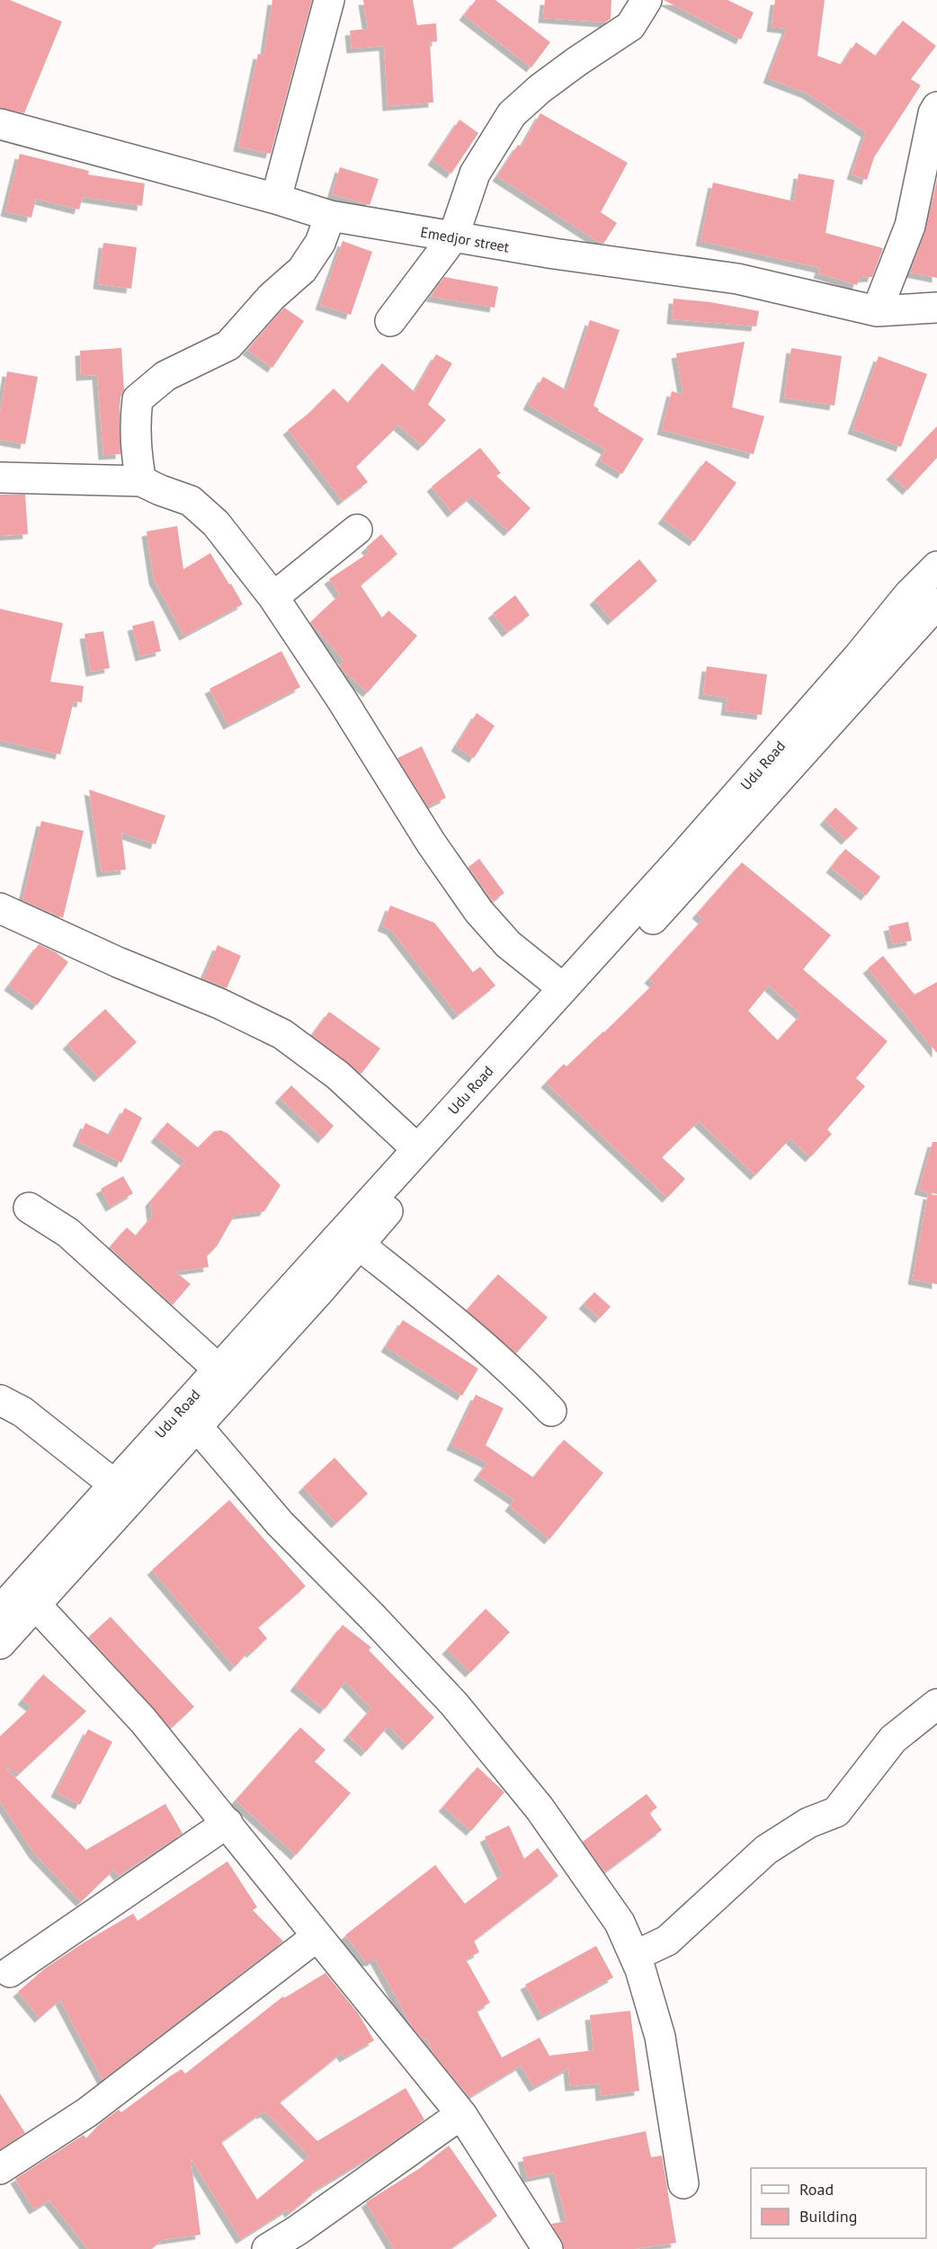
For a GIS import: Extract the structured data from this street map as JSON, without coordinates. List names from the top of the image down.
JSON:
{
  "streets": {
    "street": ["Emedjor street", "Udu Road"]
  },
  "legend": ["Road", "Building"]
}
